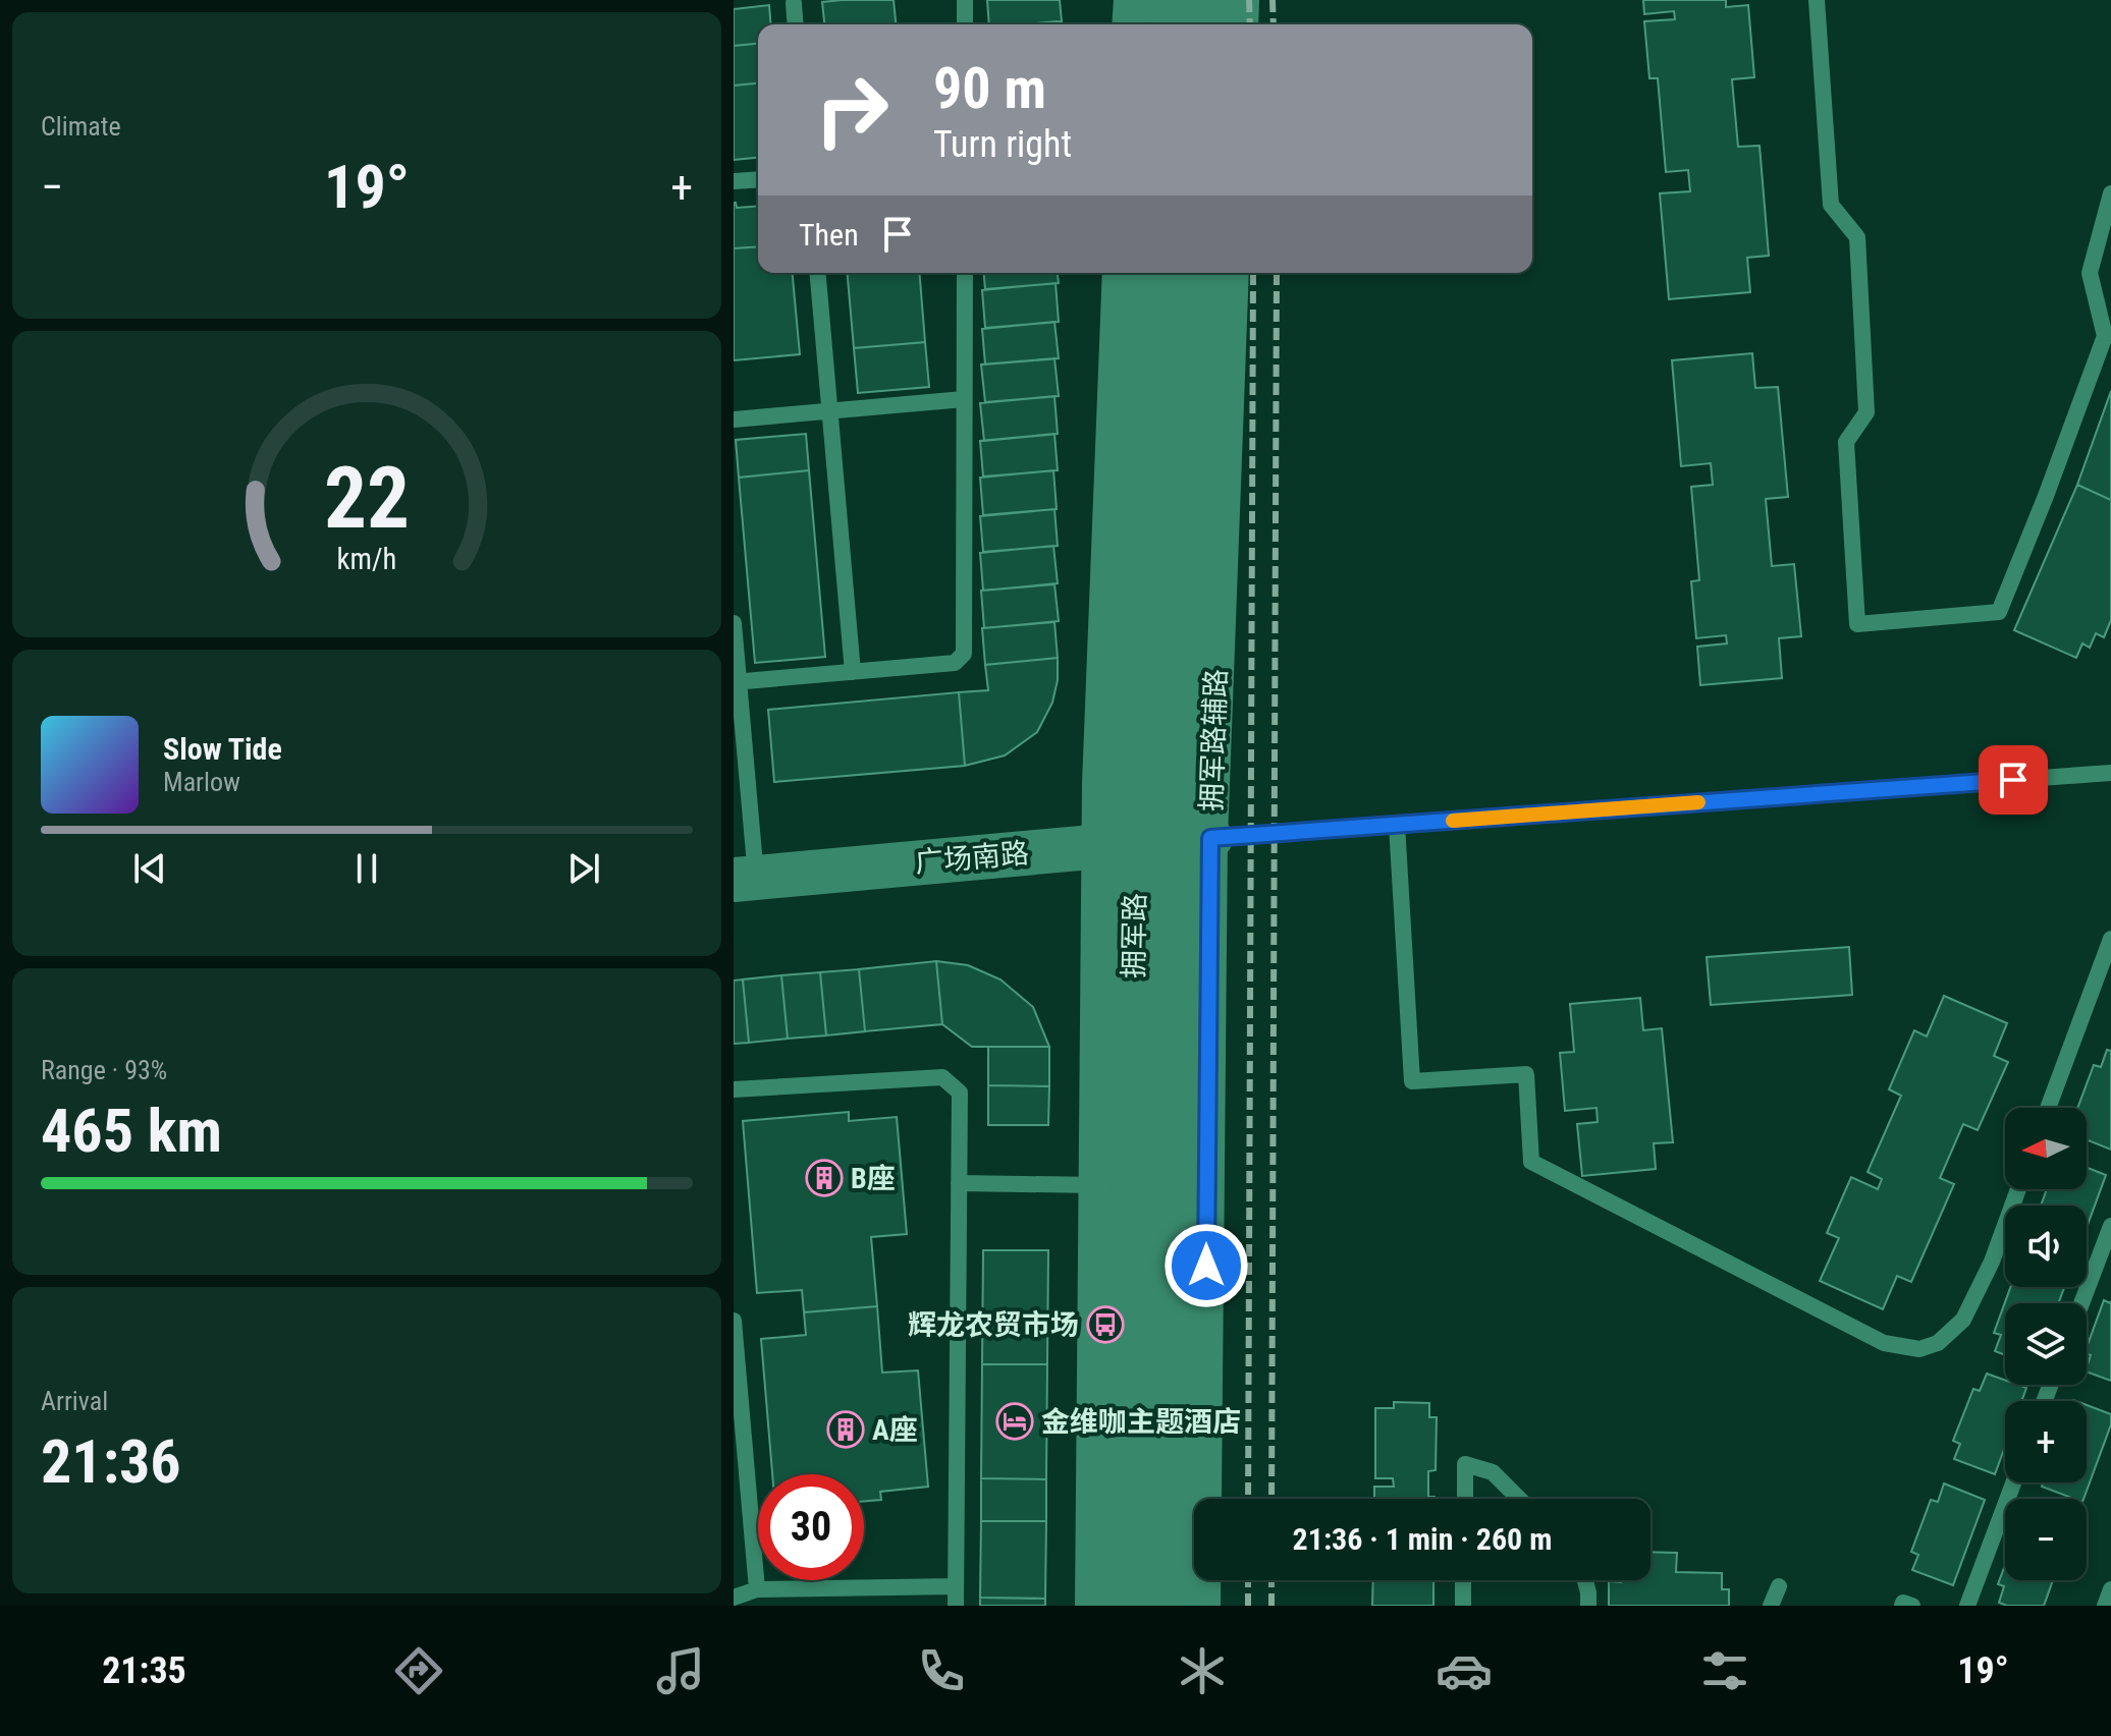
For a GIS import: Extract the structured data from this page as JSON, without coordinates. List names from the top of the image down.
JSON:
{
  "streets": {
    "main road": ["广场南路", "拥军路"],
    "street": ["拥军路辅路"]
  },
  "crossings": [
    ["拥军路辅路", "广场南路"],
    ["拥军路辅路", "拥军路"],
    ["广场南路", "拥军路"]
  ],
  "places": {
    "building": ["B座", "A座"],
    "bus stop": ["辉龙农贸市场"],
    "hotel": ["金维咖主题酒店"]
  },
  "north": "left",
  "page": {
    "tile": [
      "Climate",
      ["Range · 93%", "465 km"],
      ["Arrival", "21:36"]
    ],
    "turn": ["90 m", "Turn right"],
    "heat": ["−", "19°", "+"],
    "then": "Then",
    "song": ["Slow Tide", "Marlow"],
    "map_buttons": ["+", "−"],
    "limit": "30",
    "trip": "21:36 · 1 min · 260 m",
    "tabs": ["21:35", "19°"],
    "gauge": ["22", "km/h"]
  }
}
